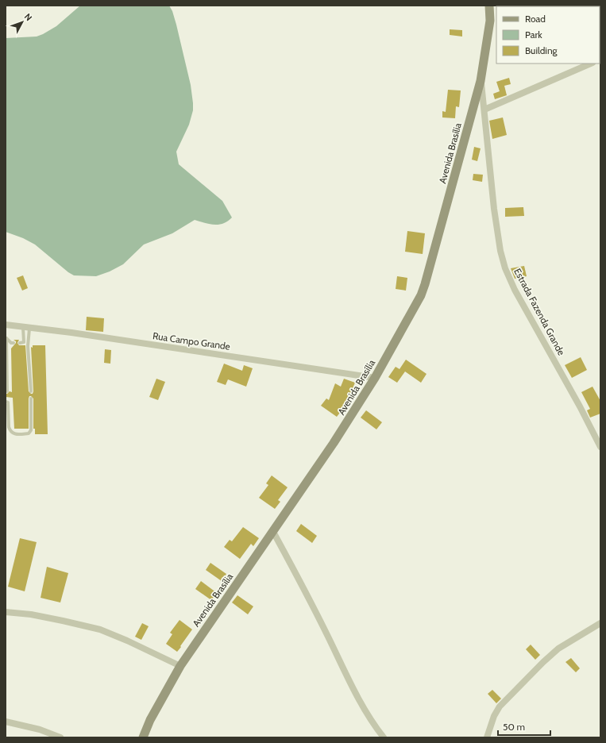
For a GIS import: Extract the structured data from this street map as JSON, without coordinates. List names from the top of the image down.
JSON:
{
  "streets": {
    "main road": ["Avenida Brasília"],
    "street": ["Estrada Fazenda Grande", "Rua Campo Grande"]
  },
  "crossings": [
    ["Avenida Brasília", "Estrada Fazenda Grande"],
    ["Avenida Brasília", "Rua Campo Grande"]
  ],
  "legend": ["Road", "Park", "Building"],
  "scale_bar": "50 m",
  "north": "top right"
}
